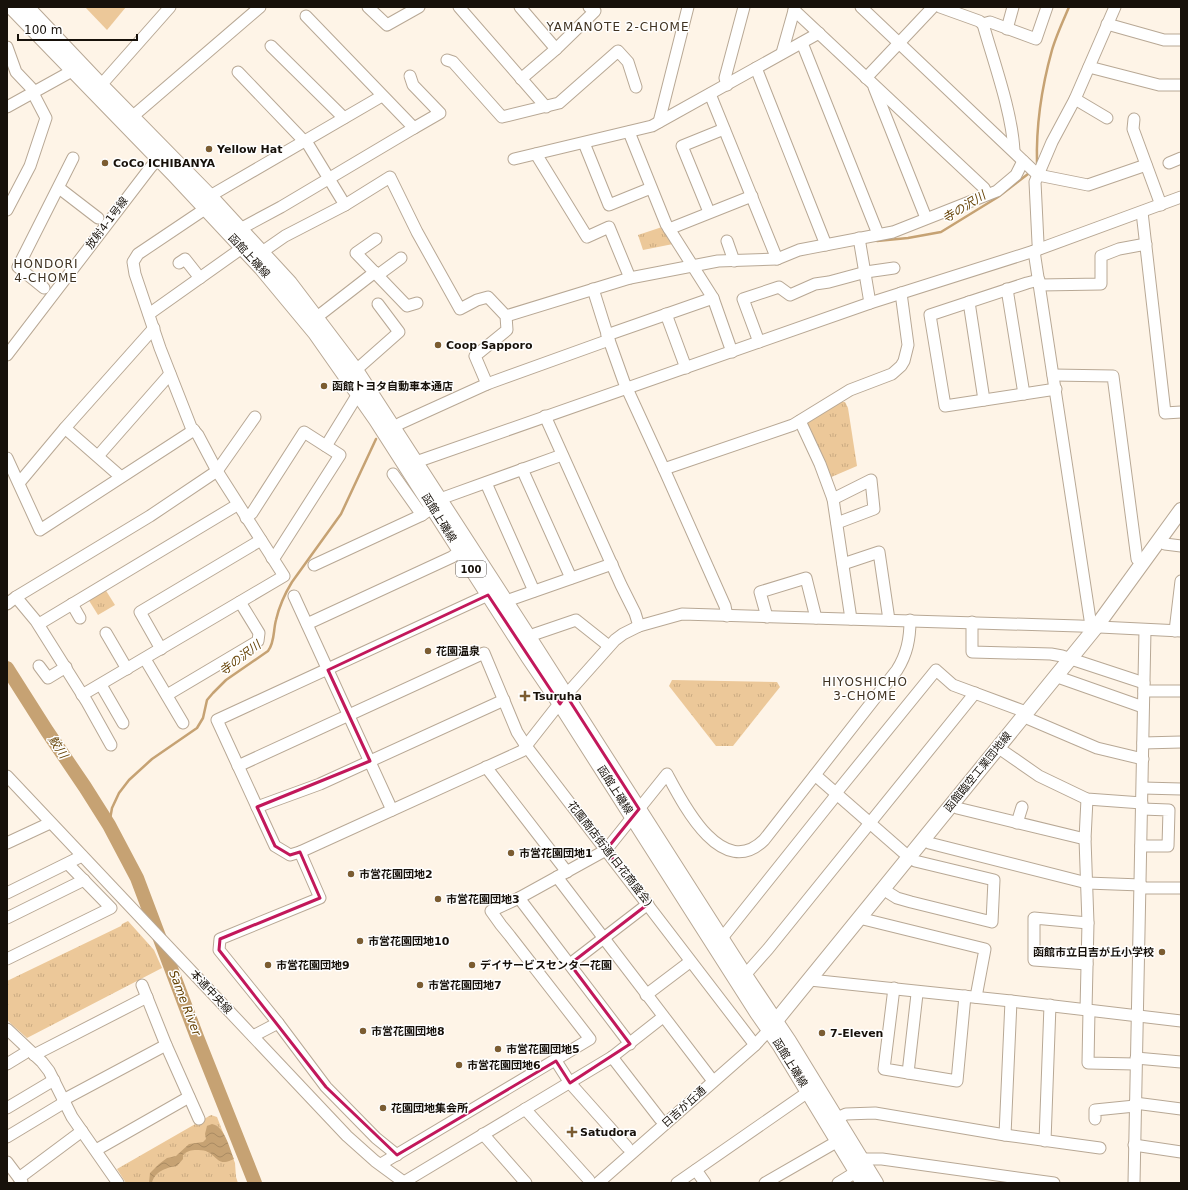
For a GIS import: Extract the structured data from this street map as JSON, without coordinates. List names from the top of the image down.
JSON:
{
  "streets": {
    "main road": ["函館上磯線", "100", "函館臨空工業団地線"],
    "street": [
      "放射4-1号線",
      "花園商店街通(日花商盛会)",
      "本通中央線",
      "日吉が丘通"
    ]
  },
  "crossings": [
    ["放射4-1号線", "函館上磯線"],
    ["函館上磯線", "函館臨空工業団地線"],
    ["函館上磯線", "日吉が丘通"],
    ["函館臨空工業団地線", "日吉が丘通"],
    ["花園商店街通(日花商盛会)", "日吉が丘通"]
  ],
  "districts": ["YAMANOTE 2-CHOME", "HONDORI 4-CHOME", "HIYOSHICHO 3-CHOME"],
  "water": ["寺の沢川", "鮫川", "Same River"],
  "places": {
    "other": [
      "Yellow Hat",
      "CoCo ICHIBANYA",
      "Coop Sapporo",
      "函館トヨタ自動車本通店",
      "花園温泉",
      "市営花園団地1",
      "市営花園団地2",
      "市営花園団地3",
      "市営花園団地10",
      "函館市立日吉が丘小学校",
      "市営花園団地9",
      "デイサービスセンター花園",
      "市営花園団地7",
      "市営花園団地8",
      "7-Eleven",
      "市営花園団地5",
      "市営花園団地6",
      "花園団地集会所"
    ],
    "health": ["Tsuruha", "Satudora"]
  },
  "scale_bar": "100 m"
}
